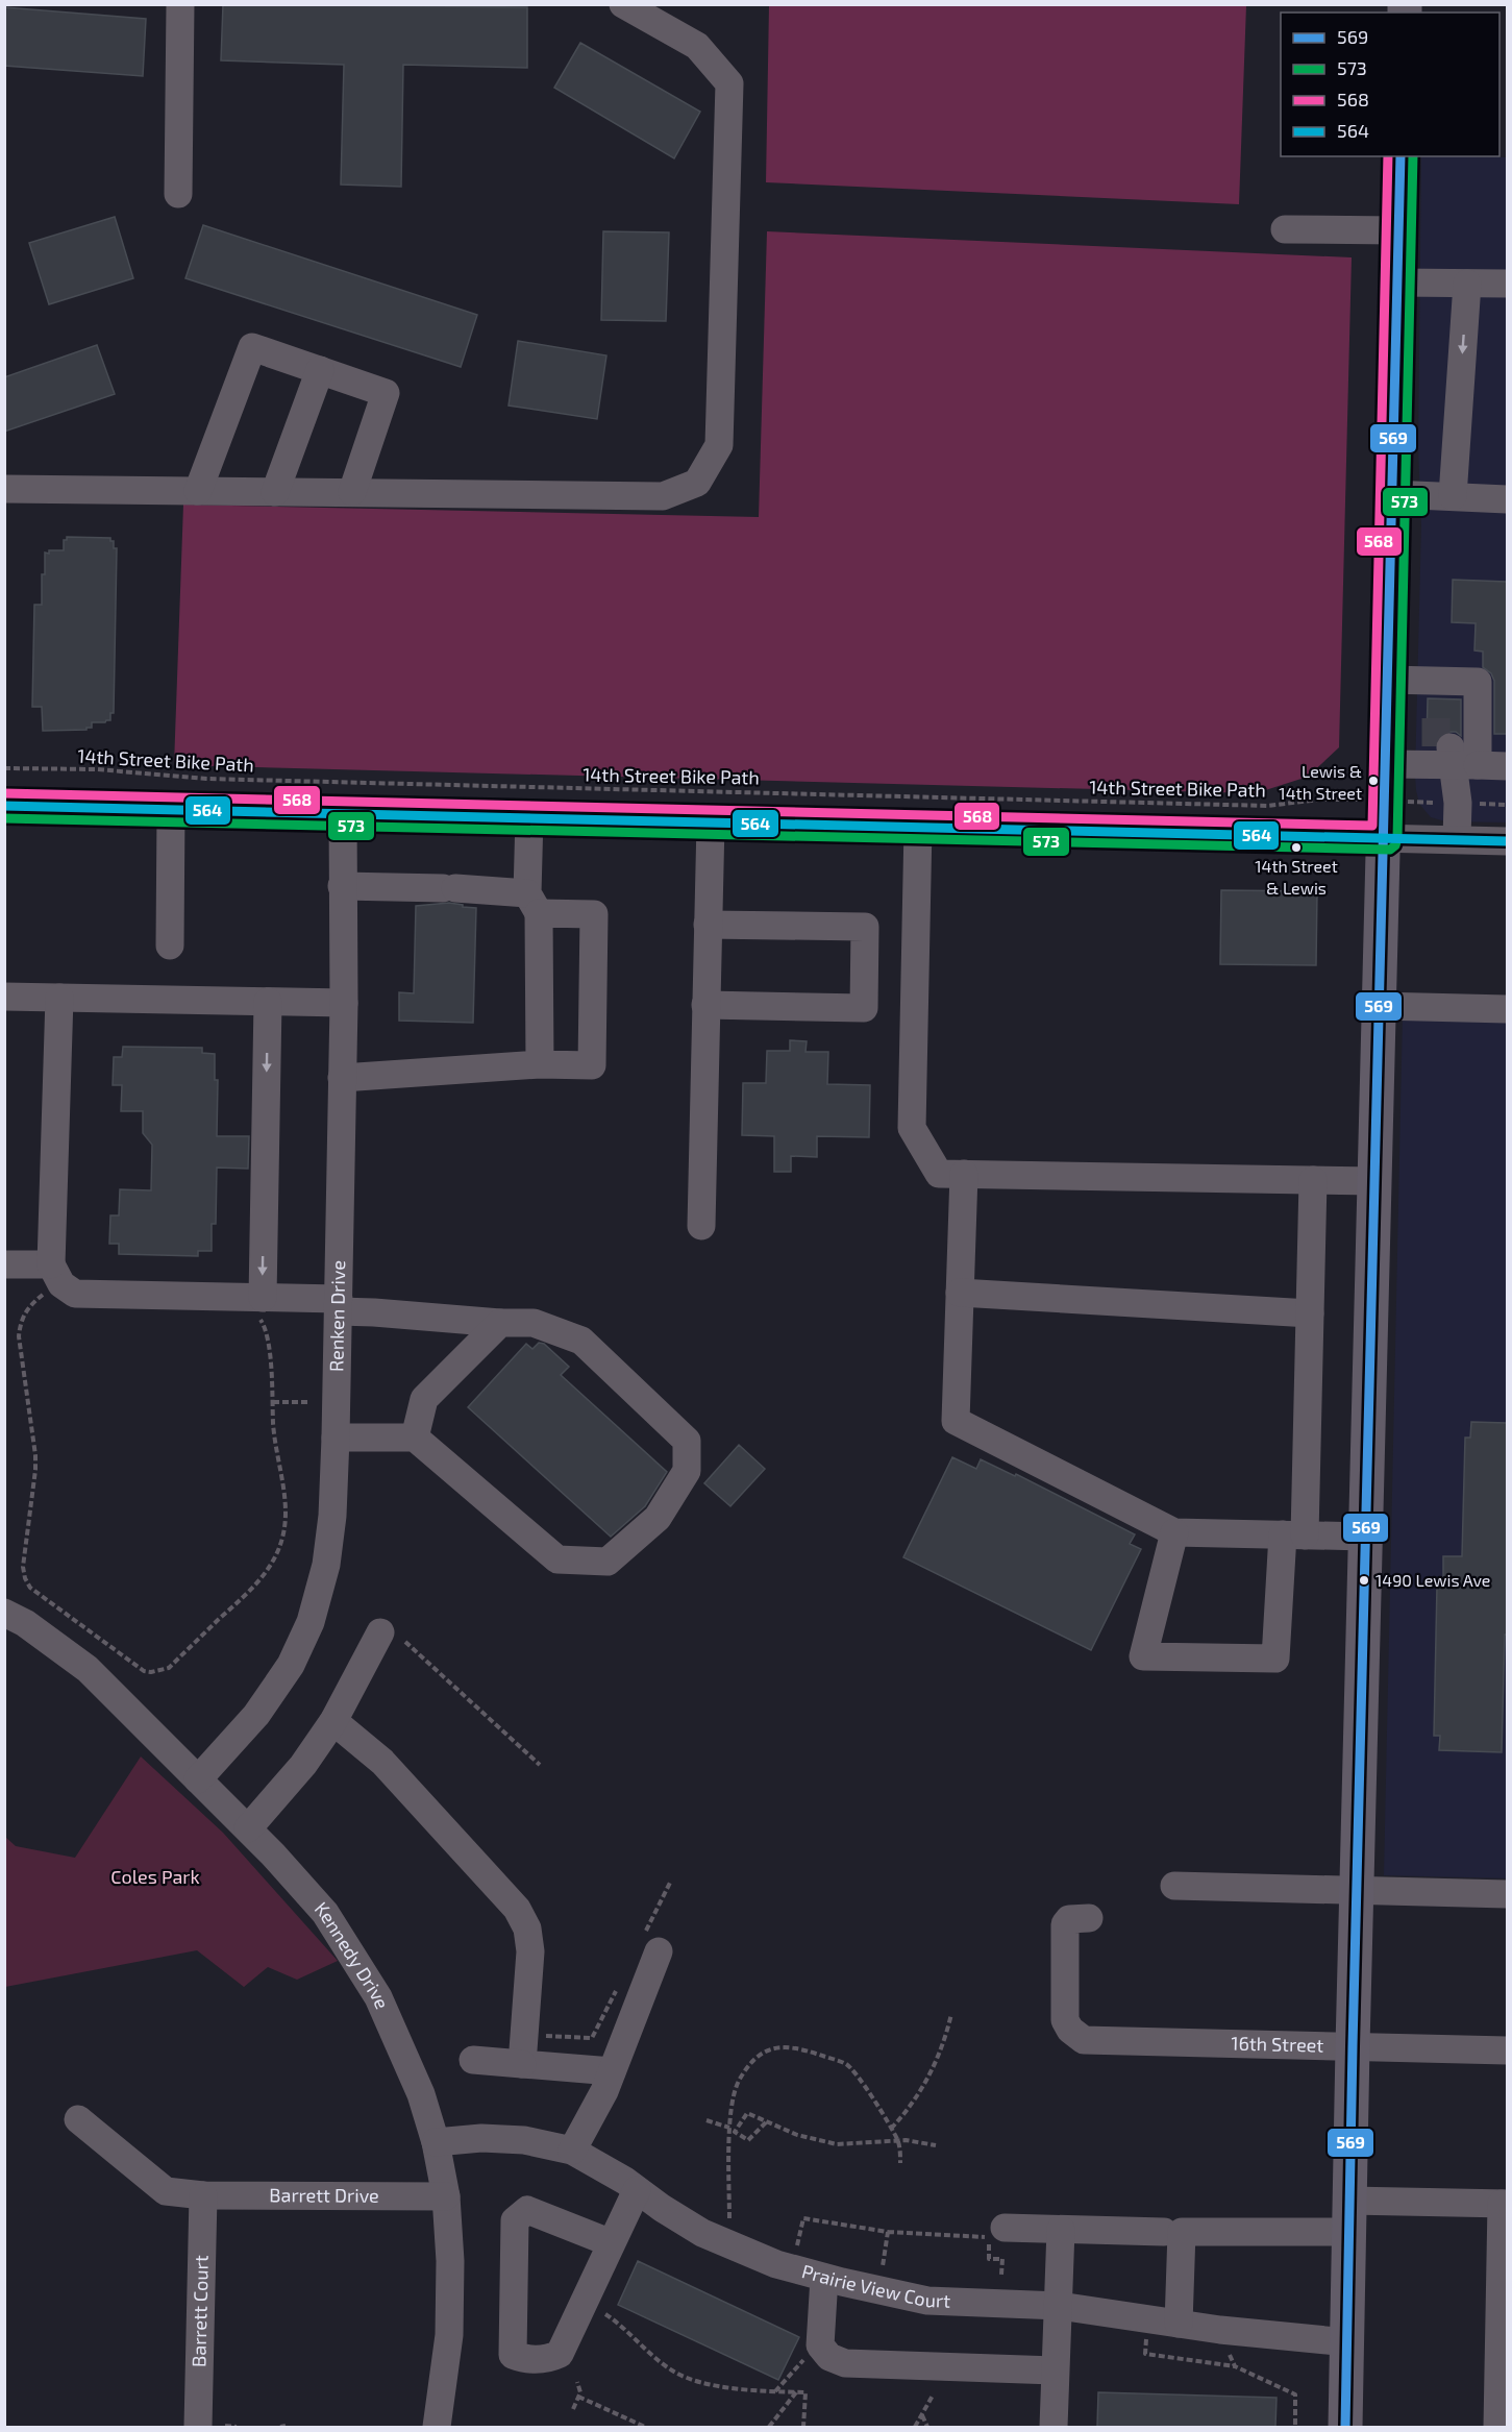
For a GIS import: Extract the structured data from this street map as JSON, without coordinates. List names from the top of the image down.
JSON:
{
  "streets": {
    "street": [
      "Renken Drive",
      "Kennedy Drive",
      "16th Street",
      "Barrett Drive",
      "Prairie View Court",
      "Barrett Court"
    ],
    "path": ["14th Street Bike Path"]
  },
  "crossings": [
    ["Renken Drive", "Kennedy Drive"],
    ["Kennedy Drive", "Barrett Drive"],
    ["Kennedy Drive", "Prairie View Court"],
    ["Barrett Drive", "Barrett Court"]
  ],
  "parks": ["Coles Park"],
  "places": ["Lewis & 14th Street", "14th Street & Lewis", "1490 Lewis Ave"],
  "lines": [
    "transit line 569",
    "transit line 573",
    "transit line 568",
    "transit line 564"
  ],
  "legend": [
    "569",
    "573",
    "568",
    "564"
  ]
}
